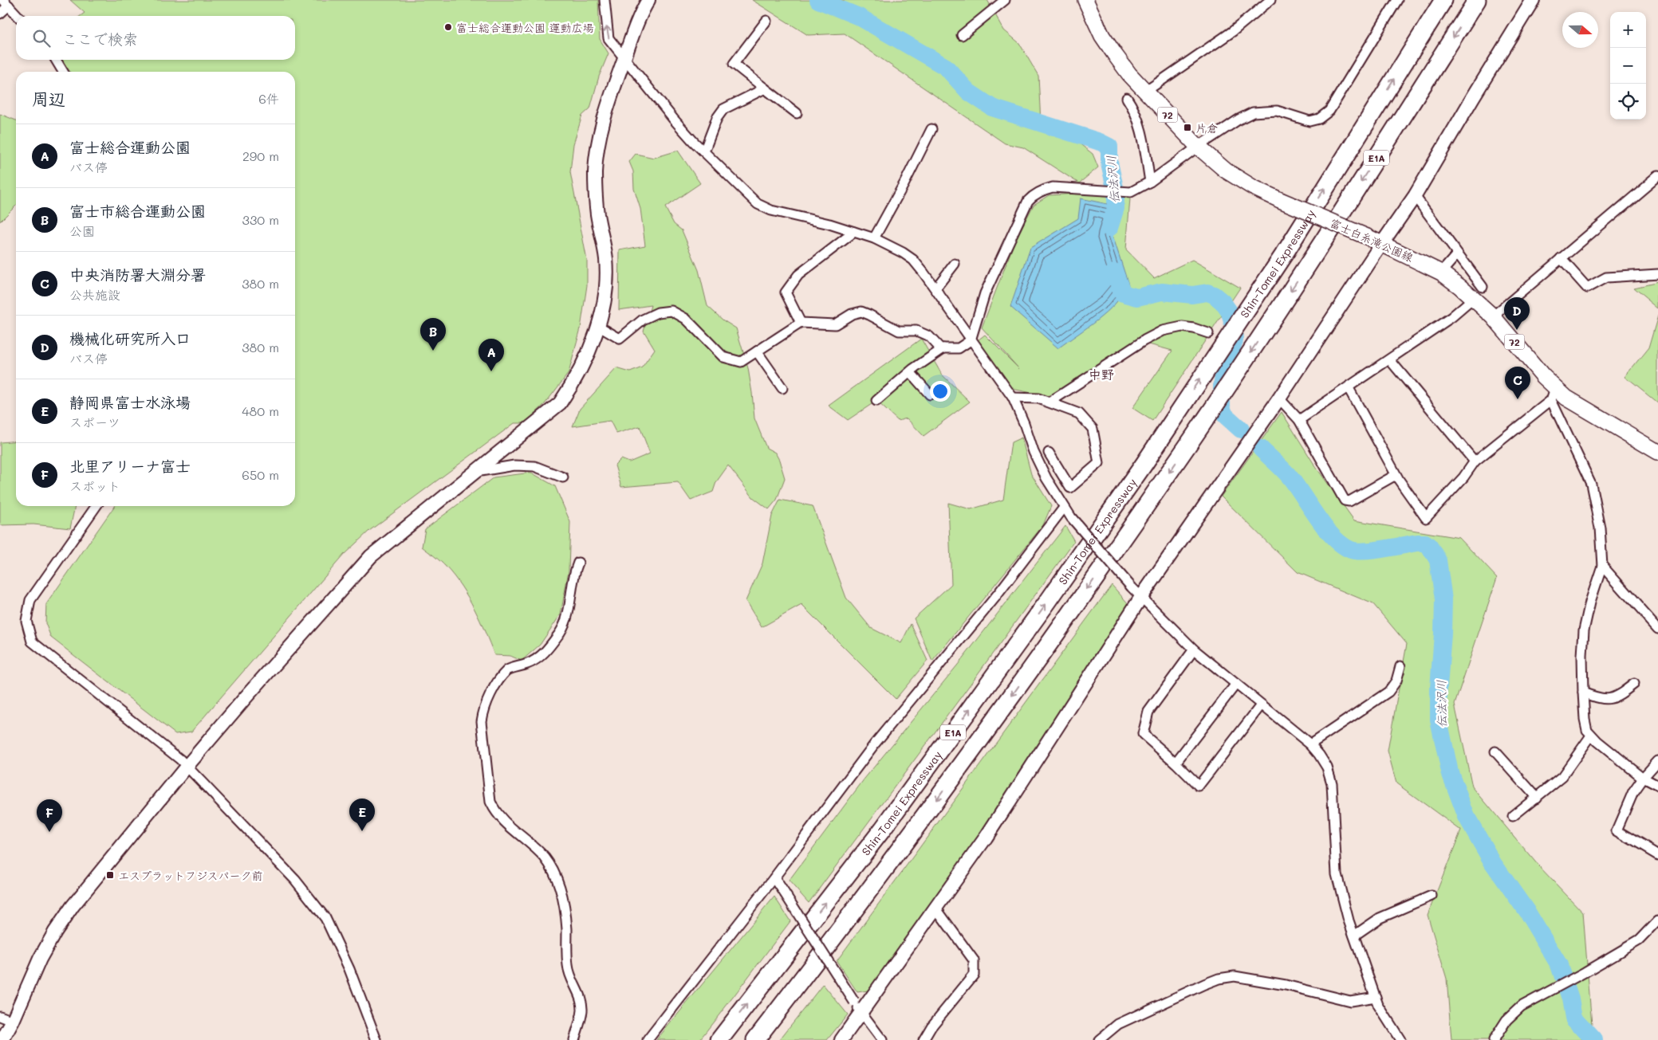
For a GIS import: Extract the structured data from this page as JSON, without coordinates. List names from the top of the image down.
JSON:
{
  "streets": {
    "highway": ["E1A", "Shin-Tomei Expressway"],
    "main road": ["72", "富士白糸滝公園線"]
  },
  "districts": ["中野"],
  "water": ["伝法沢川"],
  "places": {
    "other": ["富士総合運動公園 運動広場"],
    "transit": ["片倉", "エスプラットフジスパーク前"]
  },
  "north": "right",
  "page": {
    "map_buttons": ["+", "−"],
    "search": "ここで検索",
    "heading": ["周辺", "6件"],
    "list": [
      {
        "mark": "A",
        "name": "富士総合運動公園",
        "note": "バス停",
        "value": "290 m"
      },
      {
        "mark": "B",
        "name": "富士市総合運動公園",
        "note": "公園",
        "value": "330 m"
      },
      {
        "mark": "C",
        "name": "中央消防署大淵分署",
        "note": "公共施設",
        "value": "380 m"
      },
      {
        "mark": "D",
        "name": "機械化研究所入口",
        "note": "バス停",
        "value": "380 m"
      },
      {
        "mark": "E",
        "name": "静岡県富士水泳場",
        "note": "スポーツ",
        "value": "480 m"
      },
      {
        "mark": "F",
        "name": "北里アリーナ富士",
        "note": "スポット",
        "value": "650 m"
      }
    ],
    "pins": [
      "D",
      "B",
      "A",
      "C",
      "E",
      "F"
    ]
  }
}
